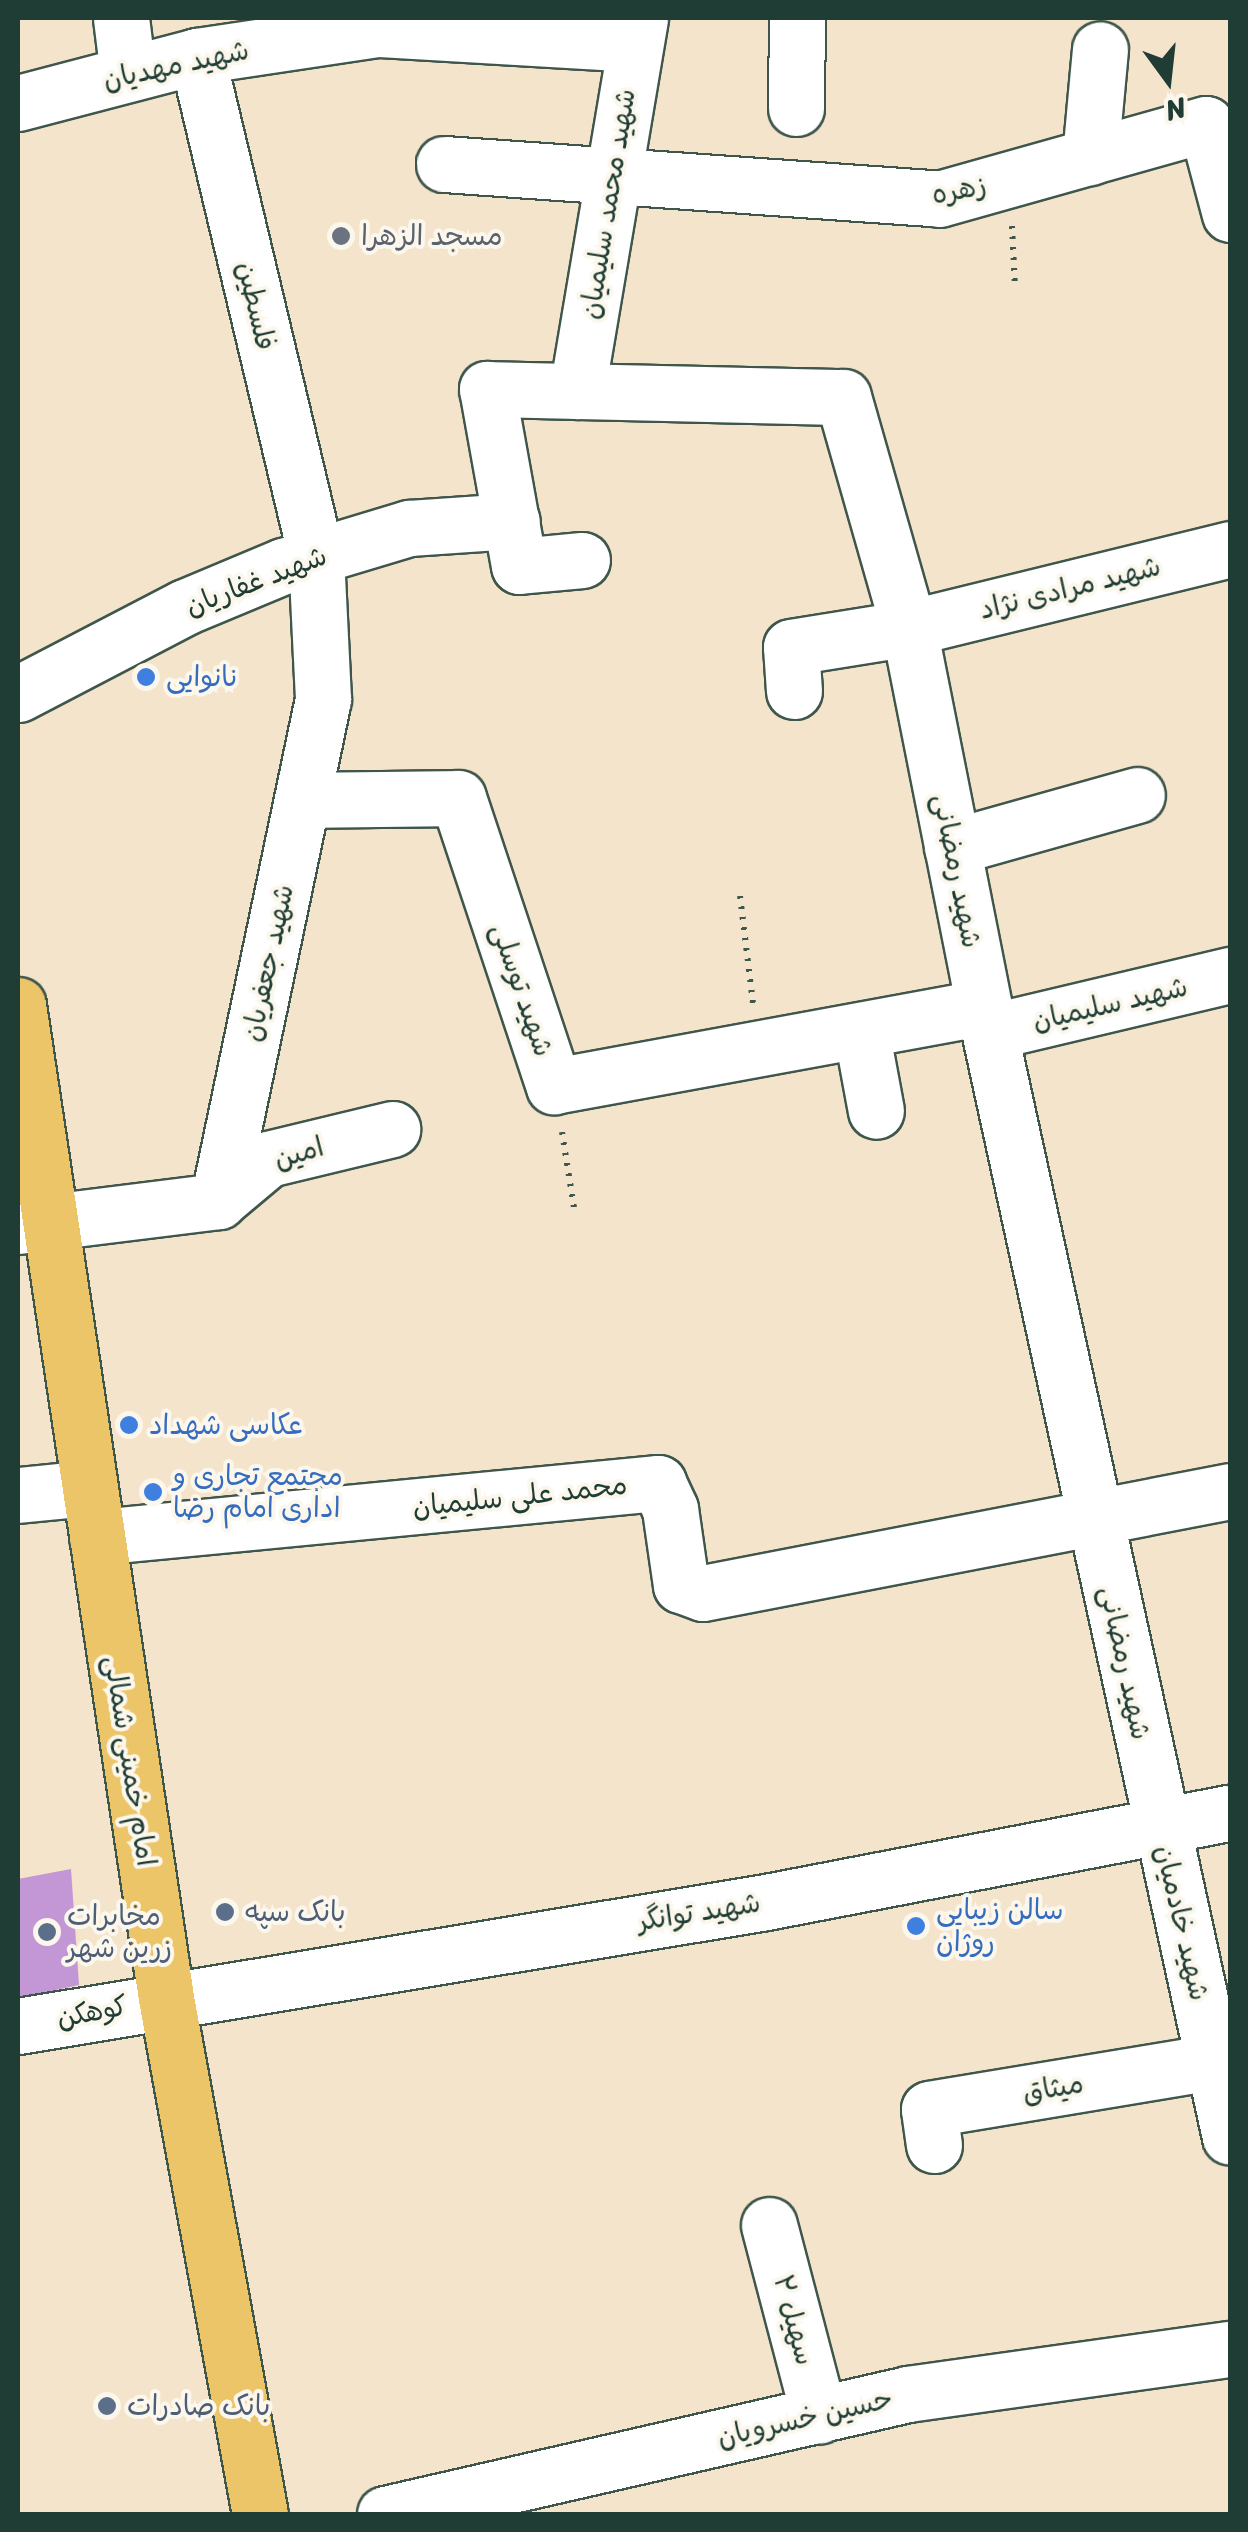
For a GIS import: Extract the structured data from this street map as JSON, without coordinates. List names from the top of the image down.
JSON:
{
  "streets": {
    "main road": ["امام خمینی شمالی"],
    "street": [
      "شهید مهدیان",
      "زهره",
      "شهید محمد سلیمیان",
      "فلسطین",
      "شهید غفاریان",
      "شهید مرادی نژاد",
      "شهید رمضانی",
      "شهید جعفریان",
      "شهید توسلی",
      "شهید سلیمیان",
      "امین",
      "محمد علی سلیمیان",
      "شهید توانگر",
      "شهید خادمیان",
      "کوهکن",
      "میثاق",
      "سهیل ۲",
      "حسین خسرویان"
    ]
  },
  "crossings": [
    ["شهید مهدیان", "شهید محمد سلیمیان"],
    ["شهید مهدیان", "فلسطین"],
    ["زهره", "شهید محمد سلیمیان"],
    ["شهید محمد سلیمیان", "شهید رمضانی"],
    ["فلسطین", "شهید غفاریان"],
    ["فلسطین", "شهید جعفریان"],
    ["شهید غفاریان", "شهید رمضانی"],
    ["شهید غفاریان", "شهید جعفریان"],
    ["شهید مرادی نژاد", "شهید رمضانی"],
    ["شهید رمضانی", "شهید توسلی"],
    ["شهید رمضانی", "شهید سلیمیان"],
    ["شهید رمضانی", "محمد علی سلیمیان"],
    ["شهید رمضانی", "شهید توانگر"],
    ["شهید رمضانی", "شهید خادمیان"],
    ["شهید جعفریان", "شهید توسلی"],
    ["شهید جعفریان", "امین"],
    ["شهید توسلی", "شهید سلیمیان"],
    ["محمد علی سلیمیان", "امام خمینی شمالی"],
    ["امام خمینی شمالی", "شهید توانگر"],
    ["امام خمینی شمالی", "کوهکن"],
    ["شهید توانگر", "شهید خادمیان"],
    ["شهید توانگر", "کوهکن"],
    ["شهید خادمیان", "میثاق"],
    ["سهیل ۲", "حسین خسرویان"]
  ],
  "places": [
    "مسجد الزهرا",
    "نانوایی",
    "عکاسی شهداد",
    "مجتمع تجاری و اداری امام رضا",
    "بانک سپه",
    "سالن زیبایی روژان",
    "مخابرات زرین شهر",
    "بانک صادرات"
  ],
  "north": "bottom"
}
